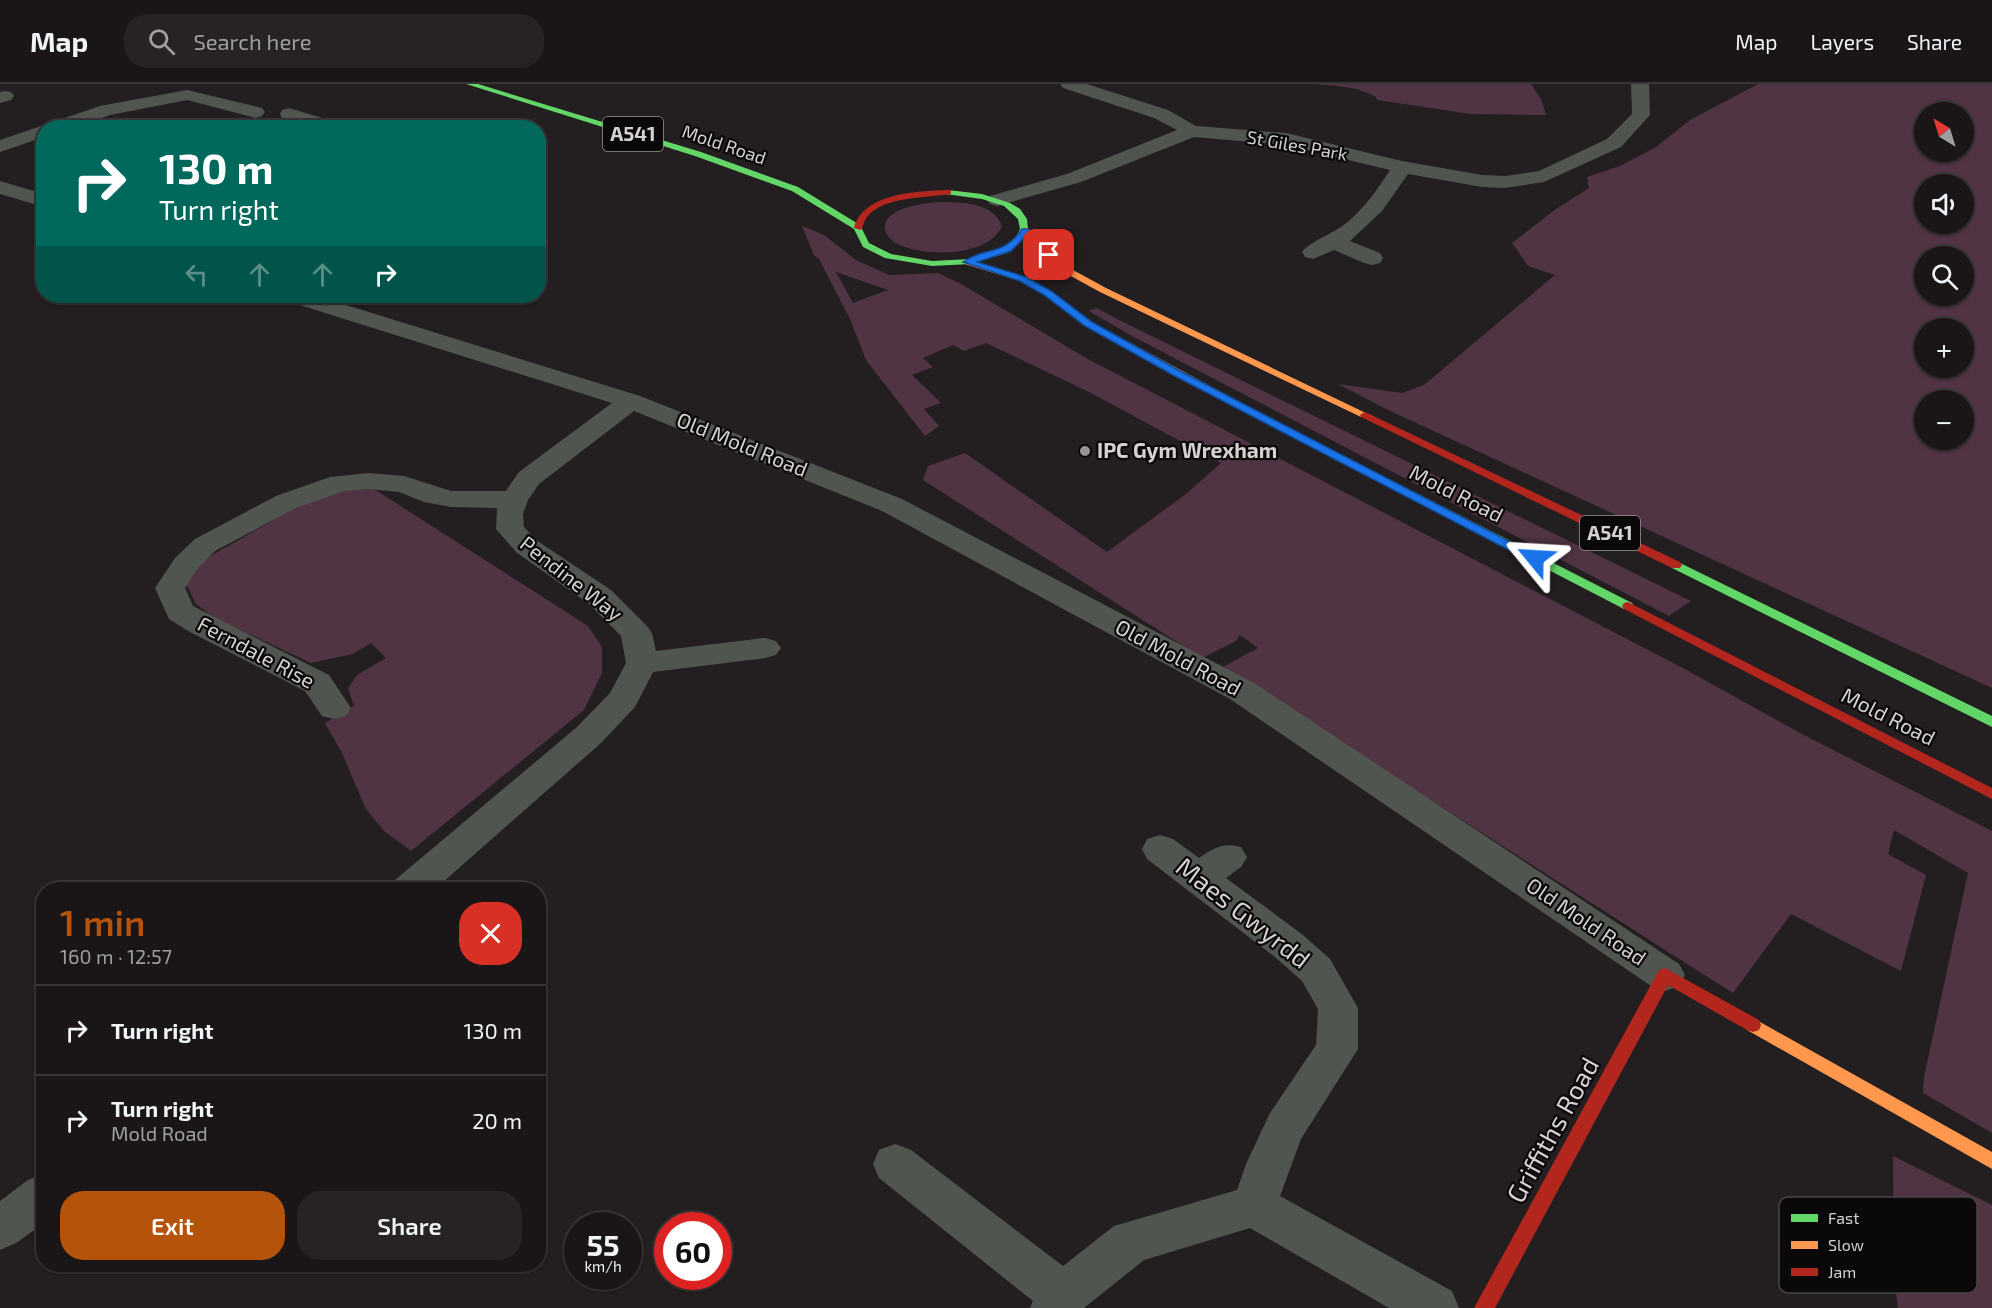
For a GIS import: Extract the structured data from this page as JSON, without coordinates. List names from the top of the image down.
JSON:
{
  "streets": {
    "main road": [
      "A541",
      "Mold Road",
      "Old Mold Road",
      "Griffiths Road"
    ],
    "street": [
      "St Giles Park",
      "Pendine Way",
      "Ferndale Rise",
      "Maes Gwyrdd"
    ]
  },
  "crossings": [
    ["Mold Road", "St Giles Park"],
    ["Old Mold Road", "Pendine Way"],
    ["Old Mold Road", "Griffiths Road"],
    ["Pendine Way", "Ferndale Rise"]
  ],
  "places": ["IPC Gym Wrexham"],
  "legend": ["Fast", "Slow", "Jam"],
  "north": "top left",
  "page": {
    "header": "Map",
    "search": "Search here",
    "nav": ["Map", "Layers", "Share"],
    "map_buttons": ["+", "−"],
    "turn": ["130 m", "Turn right"],
    "heading": ["1 min", "160 m · 12:57"],
    "list": [
      {
        "name": "Turn right",
        "value": "130 m"
      },
      {
        "name": "Turn right",
        "note": "Mold Road",
        "value": "20 m"
      }
    ],
    "buttons": ["Exit", "Share"],
    "speed": "55 km/h",
    "limit": "60"
  }
}
